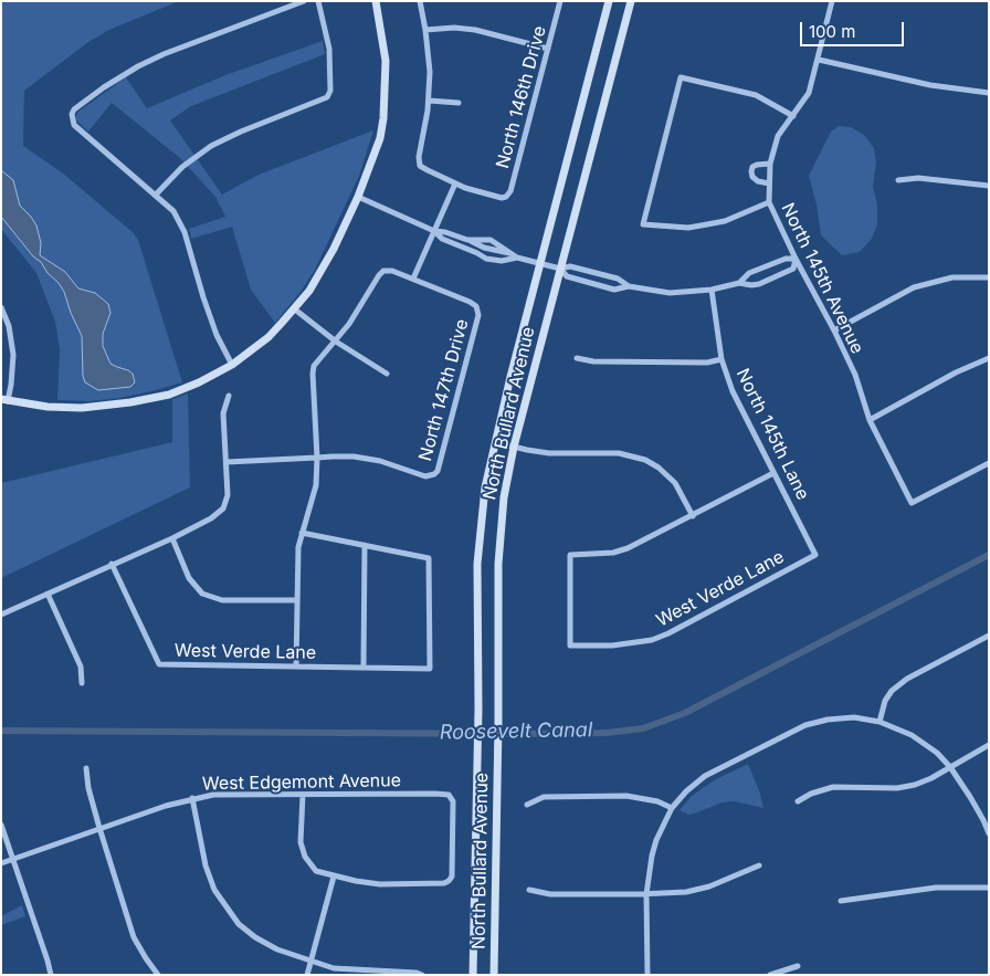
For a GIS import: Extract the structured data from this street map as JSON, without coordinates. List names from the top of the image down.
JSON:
{
  "streets": {
    "main road": ["North Bullard Avenue"],
    "street": [
      "North 146th Drive",
      "North 145th Avenue",
      "North 147th Drive",
      "North 145th Lane",
      "West Verde Lane",
      "West Edgemont Avenue"
    ]
  },
  "crossings": [
    ["North 145th Lane", "West Verde Lane"]
  ],
  "water": ["Roosevelt Canal"],
  "scale_bar": "100 m"
}
